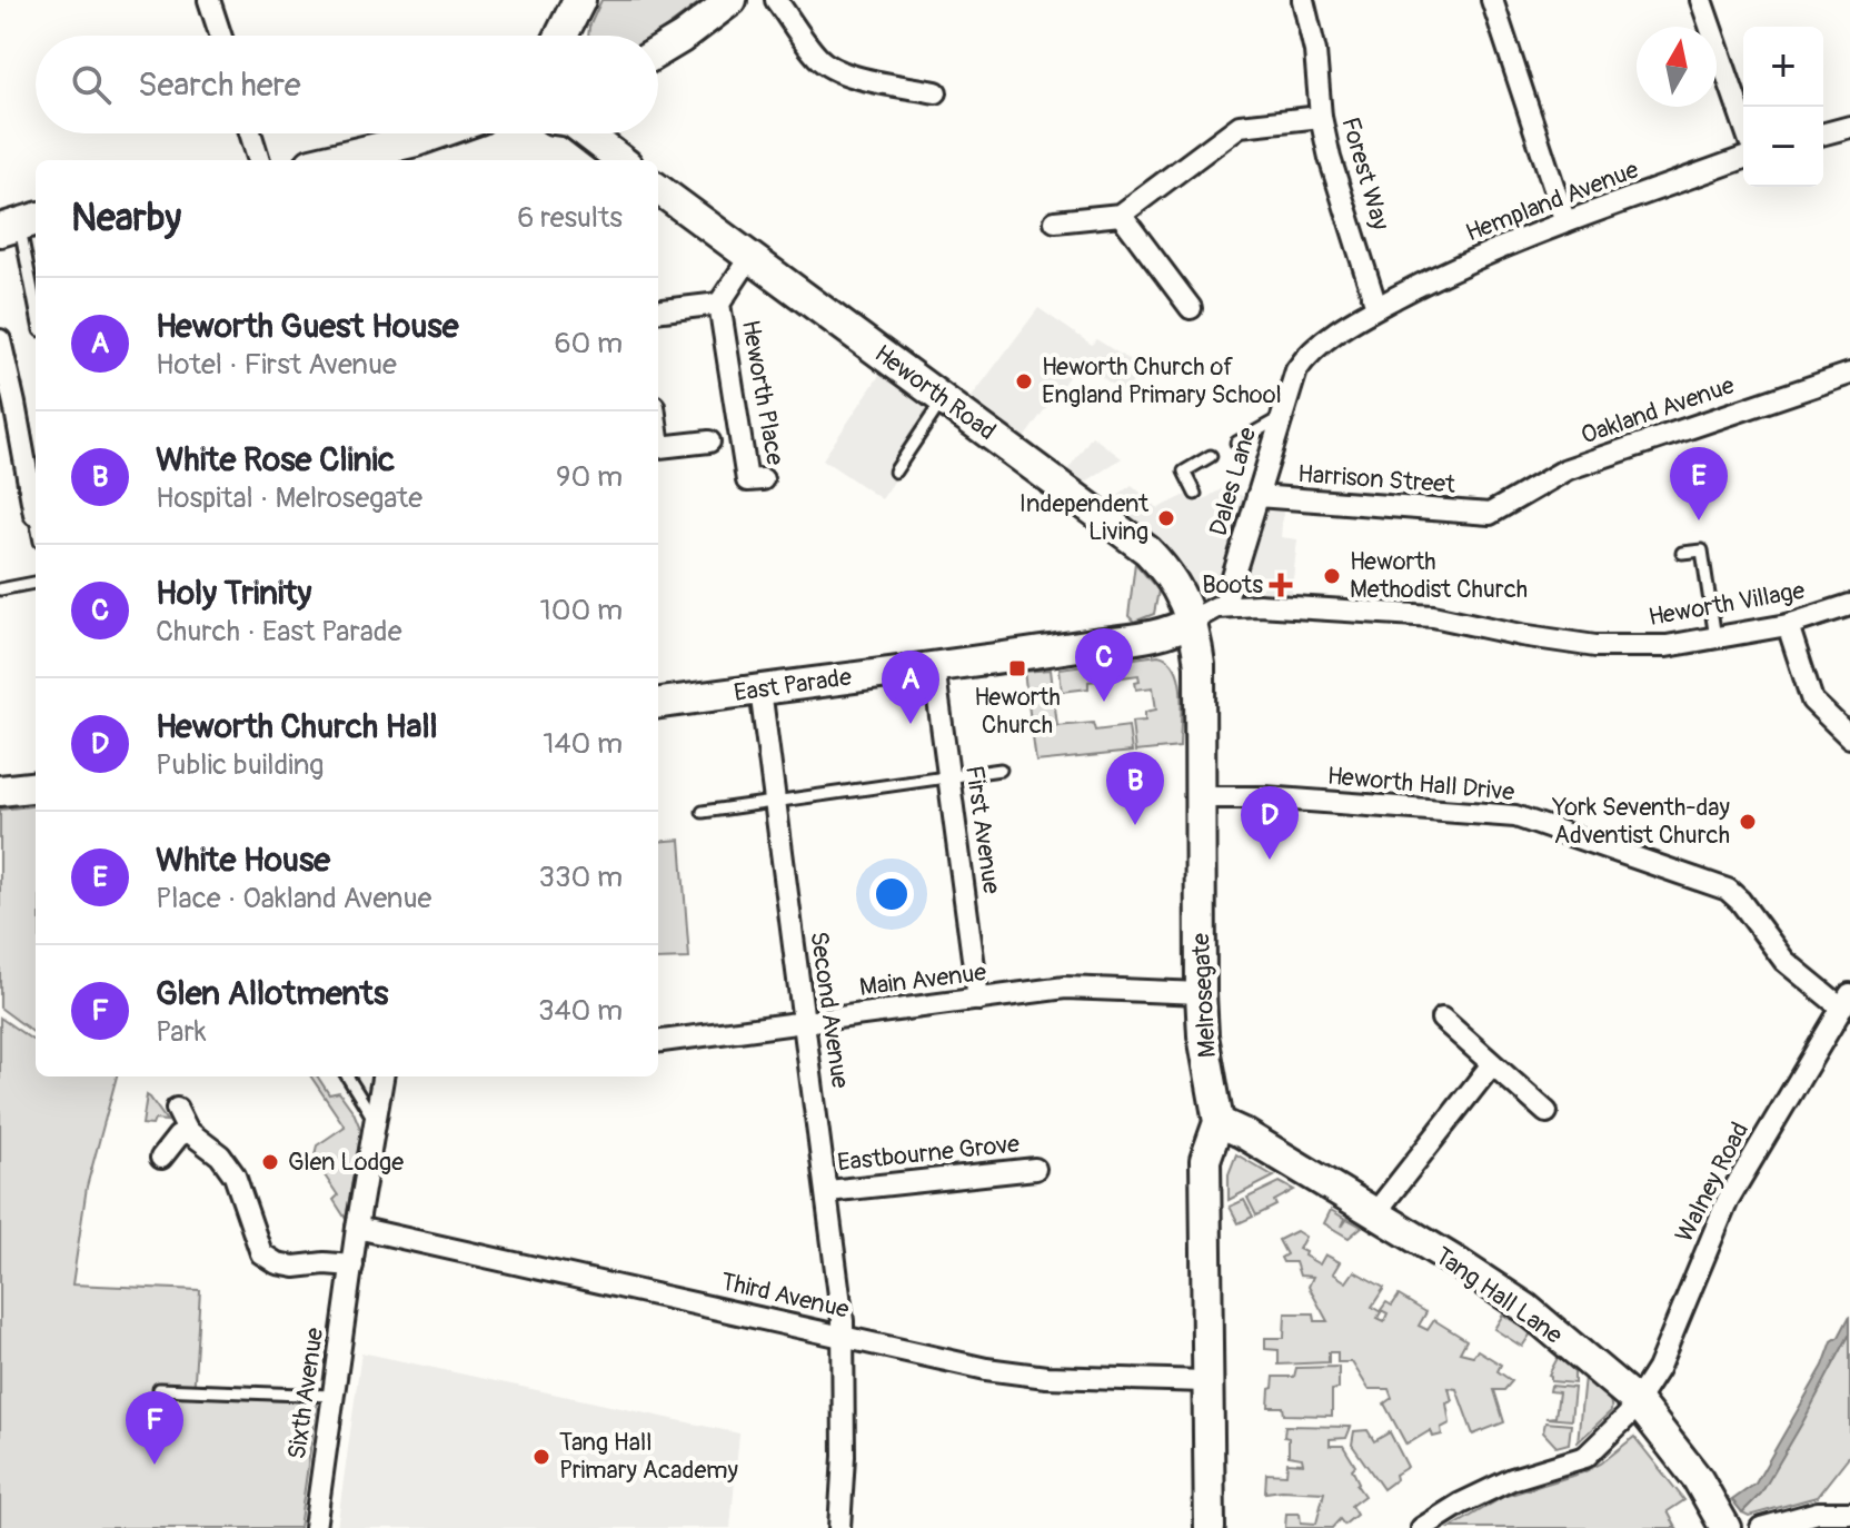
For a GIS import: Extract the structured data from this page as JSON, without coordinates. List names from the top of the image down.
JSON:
{
  "streets": {
    "street": [
      "Forest Way",
      "Hempland Avenue",
      "Heworth Place",
      "Heworth Road",
      "Oakland Avenue",
      "Harrison Street",
      "Dales Lane",
      "Heworth Village",
      "East Parade",
      "Heworth Hall Drive",
      "First Avenue",
      "Main Avenue",
      "Melrosegate",
      "Second Avenue",
      "Eastbourne Grove",
      "Walney Road",
      "Third Avenue",
      "Tang Hall Lane",
      "Sixth Avenue"
    ]
  },
  "crossings": [
    ["Forest Way", "Hempland Avenue"],
    ["Forest Way", "Dales Lane"],
    ["Hempland Avenue", "Dales Lane"],
    ["Heworth Place", "Heworth Road"],
    ["Heworth Road", "Heworth Village"],
    ["Heworth Road", "East Parade"],
    ["Heworth Road", "Melrosegate"],
    ["Oakland Avenue", "Harrison Street"],
    ["Harrison Street", "Dales Lane"],
    ["Dales Lane", "Heworth Village"],
    ["Heworth Village", "East Parade"],
    ["Heworth Village", "Melrosegate"],
    ["East Parade", "First Avenue"],
    ["East Parade", "Melrosegate"],
    ["East Parade", "Second Avenue"],
    ["Heworth Hall Drive", "Melrosegate"],
    ["Heworth Hall Drive", "Walney Road"],
    ["First Avenue", "Main Avenue"],
    ["Main Avenue", "Melrosegate"],
    ["Main Avenue", "Second Avenue"],
    ["Melrosegate", "Third Avenue"],
    ["Melrosegate", "Tang Hall Lane"],
    ["Second Avenue", "Eastbourne Grove"],
    ["Second Avenue", "Third Avenue"],
    ["Walney Road", "Tang Hall Lane"],
    ["Third Avenue", "Sixth Avenue"]
  ],
  "places": {
    "other": [
      "Heworth Church of England Primary School",
      "Independent Living",
      "Heworth Methodist Church",
      "York Seventh-day Adventist Church",
      "Glen Lodge",
      "Tang Hall Primary Academy"
    ],
    "health": ["Boots"],
    "transit": ["Heworth Church"]
  },
  "north": "top",
  "page": {
    "map_buttons": ["+", "−"],
    "search": "Search here",
    "heading": ["Nearby", "6 results"],
    "list": [
      {
        "mark": "A",
        "name": "Heworth Guest House",
        "note": "Hotel · First Avenue",
        "value": "60 m"
      },
      {
        "mark": "B",
        "name": "White Rose Clinic",
        "note": "Hospital · Melrosegate",
        "value": "90 m"
      },
      {
        "mark": "C",
        "name": "Holy Trinity",
        "note": "Church · East Parade",
        "value": "100 m"
      },
      {
        "mark": "D",
        "name": "Heworth Church Hall",
        "note": "Public building",
        "value": "140 m"
      },
      {
        "mark": "E",
        "name": "White House",
        "note": "Place · Oakland Avenue",
        "value": "330 m"
      },
      {
        "mark": "F",
        "name": "Glen Allotments",
        "note": "Park",
        "value": "340 m"
      }
    ],
    "pins": [
      "E",
      "C",
      "A",
      "B",
      "D",
      "F"
    ]
  }
}
